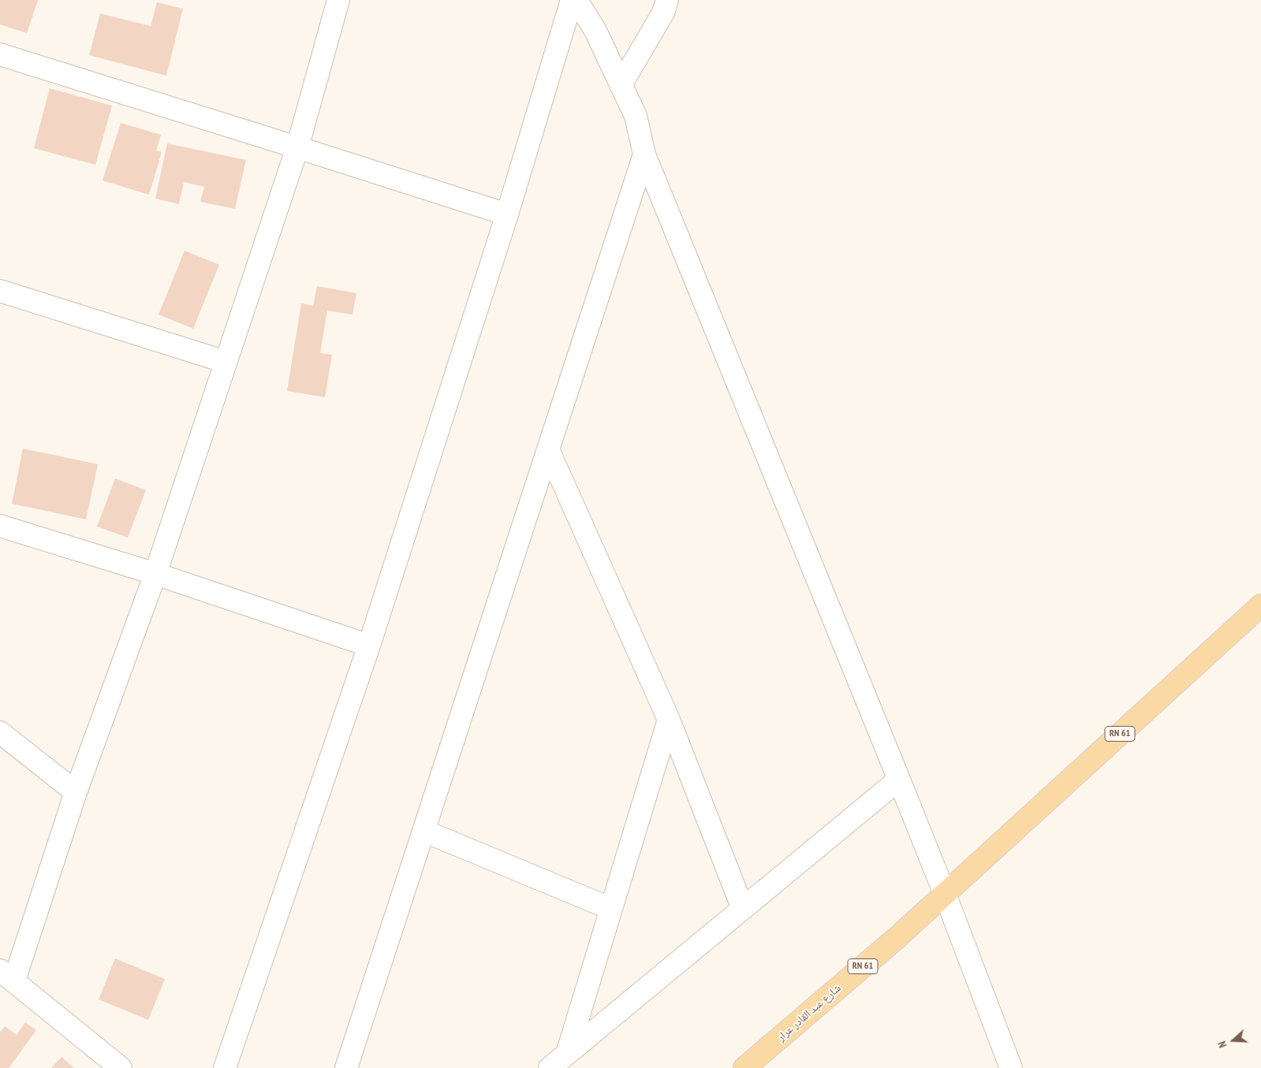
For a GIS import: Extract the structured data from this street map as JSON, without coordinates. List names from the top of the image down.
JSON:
{
  "streets": {
    "main road": ["RN 61", "شارع عبد القادر عرار"]
  },
  "north": "left"
}
